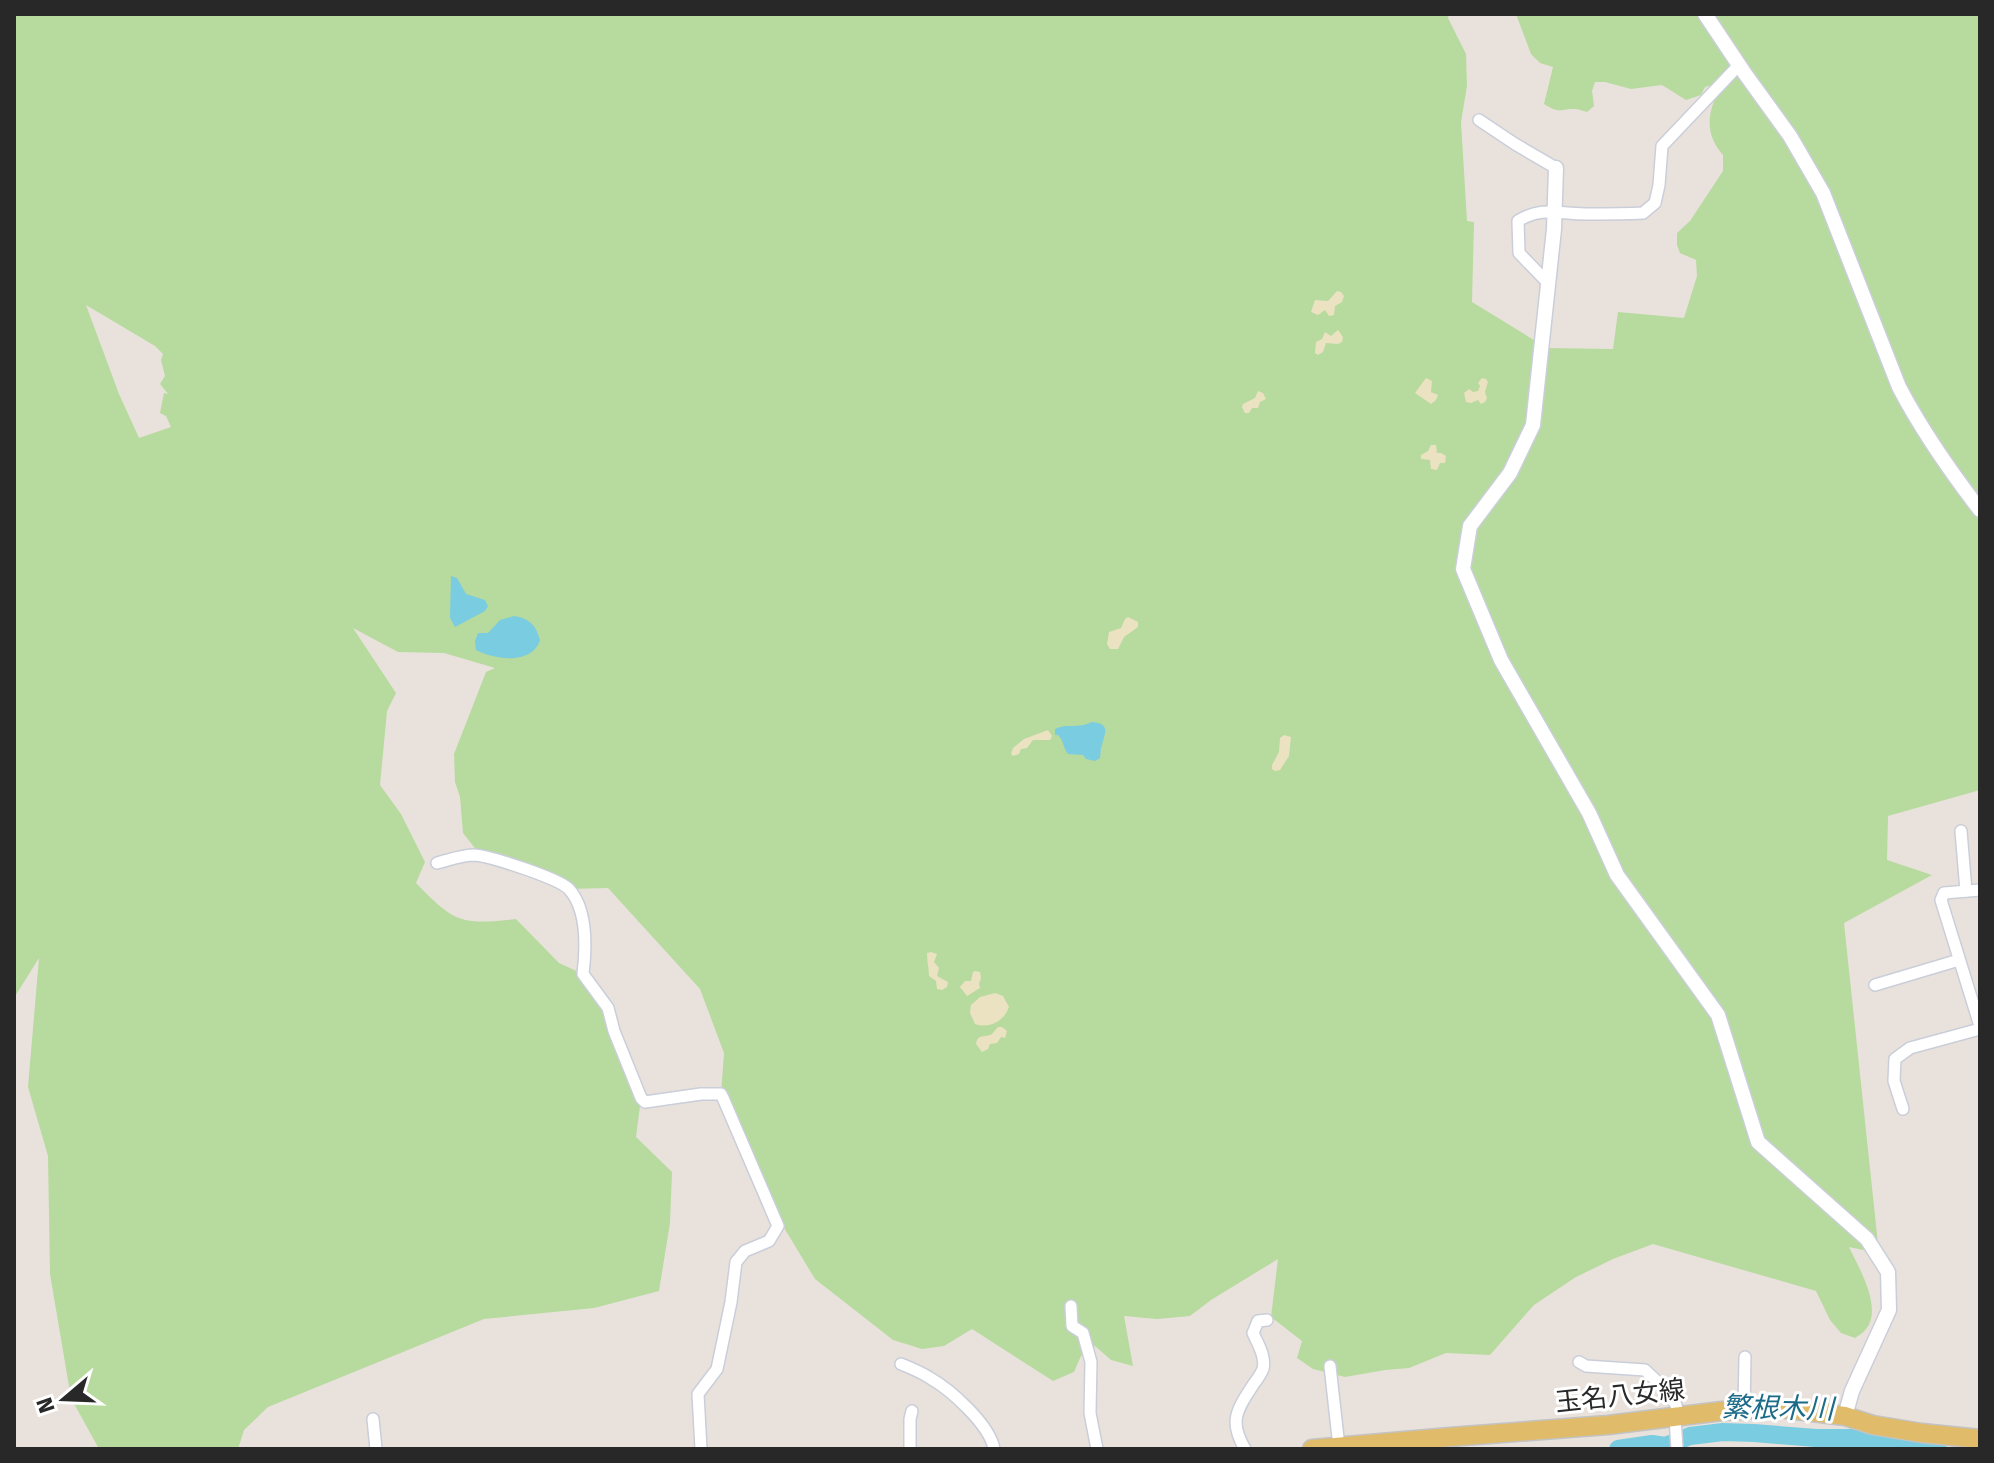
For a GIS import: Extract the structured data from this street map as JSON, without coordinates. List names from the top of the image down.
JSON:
{
  "streets": {
    "main road": ["玉名八女線"]
  },
  "water": ["繁根木川"],
  "north": "left"
}
